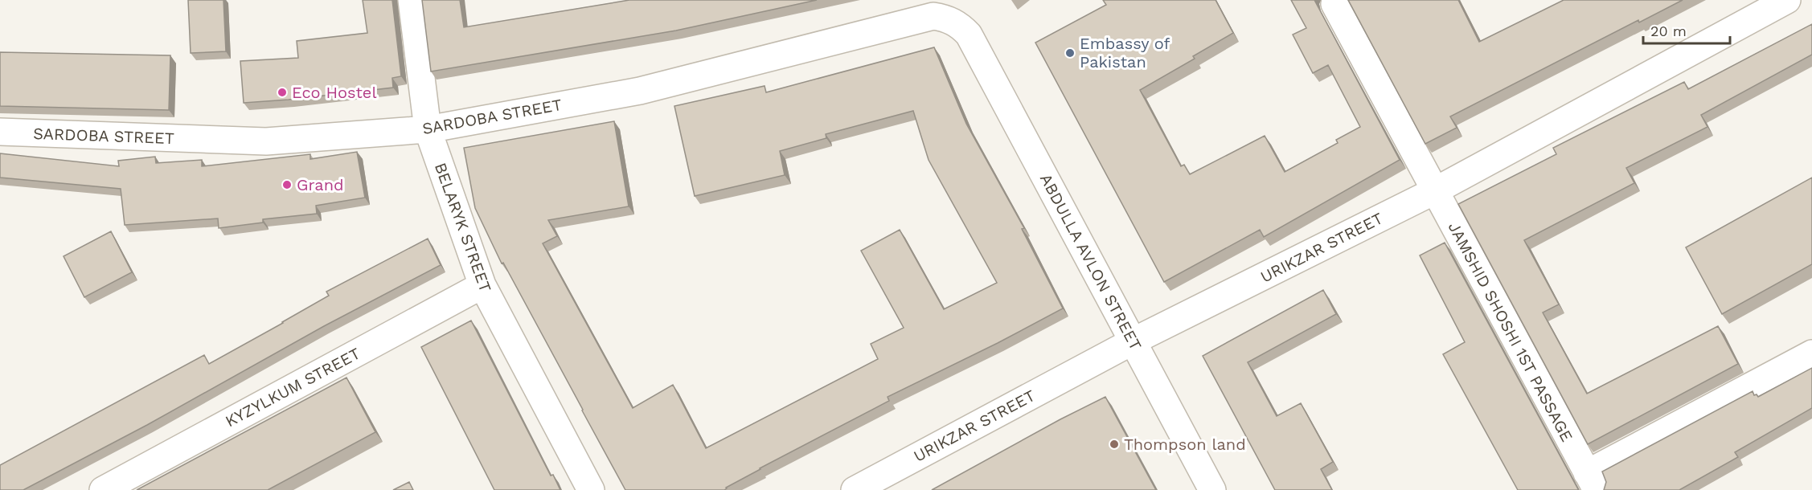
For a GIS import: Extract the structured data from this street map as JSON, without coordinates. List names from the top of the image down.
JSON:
{
  "streets": {
    "street": [
      "SARDOBA STREET",
      "BELARYK STREET",
      "URIKZAR STREET",
      "ABDULLA AVLON STREET",
      "JAMSHID SHOSHI 1ST PASSAGE",
      "KYZYLKUM STREET"
    ]
  },
  "crossings": [
    ["SARDOBA STREET", "BELARYK STREET"],
    ["SARDOBA STREET", "ABDULLA AVLON STREET"],
    ["BELARYK STREET", "KYZYLKUM STREET"],
    ["URIKZAR STREET", "ABDULLA AVLON STREET"],
    ["URIKZAR STREET", "JAMSHID SHOSHI 1ST PASSAGE"]
  ],
  "places": [
    "Embassy of Pakistan",
    "Eco Hostel",
    "Grand",
    "Thompson land"
  ],
  "scale_bar": "20 m"
}
